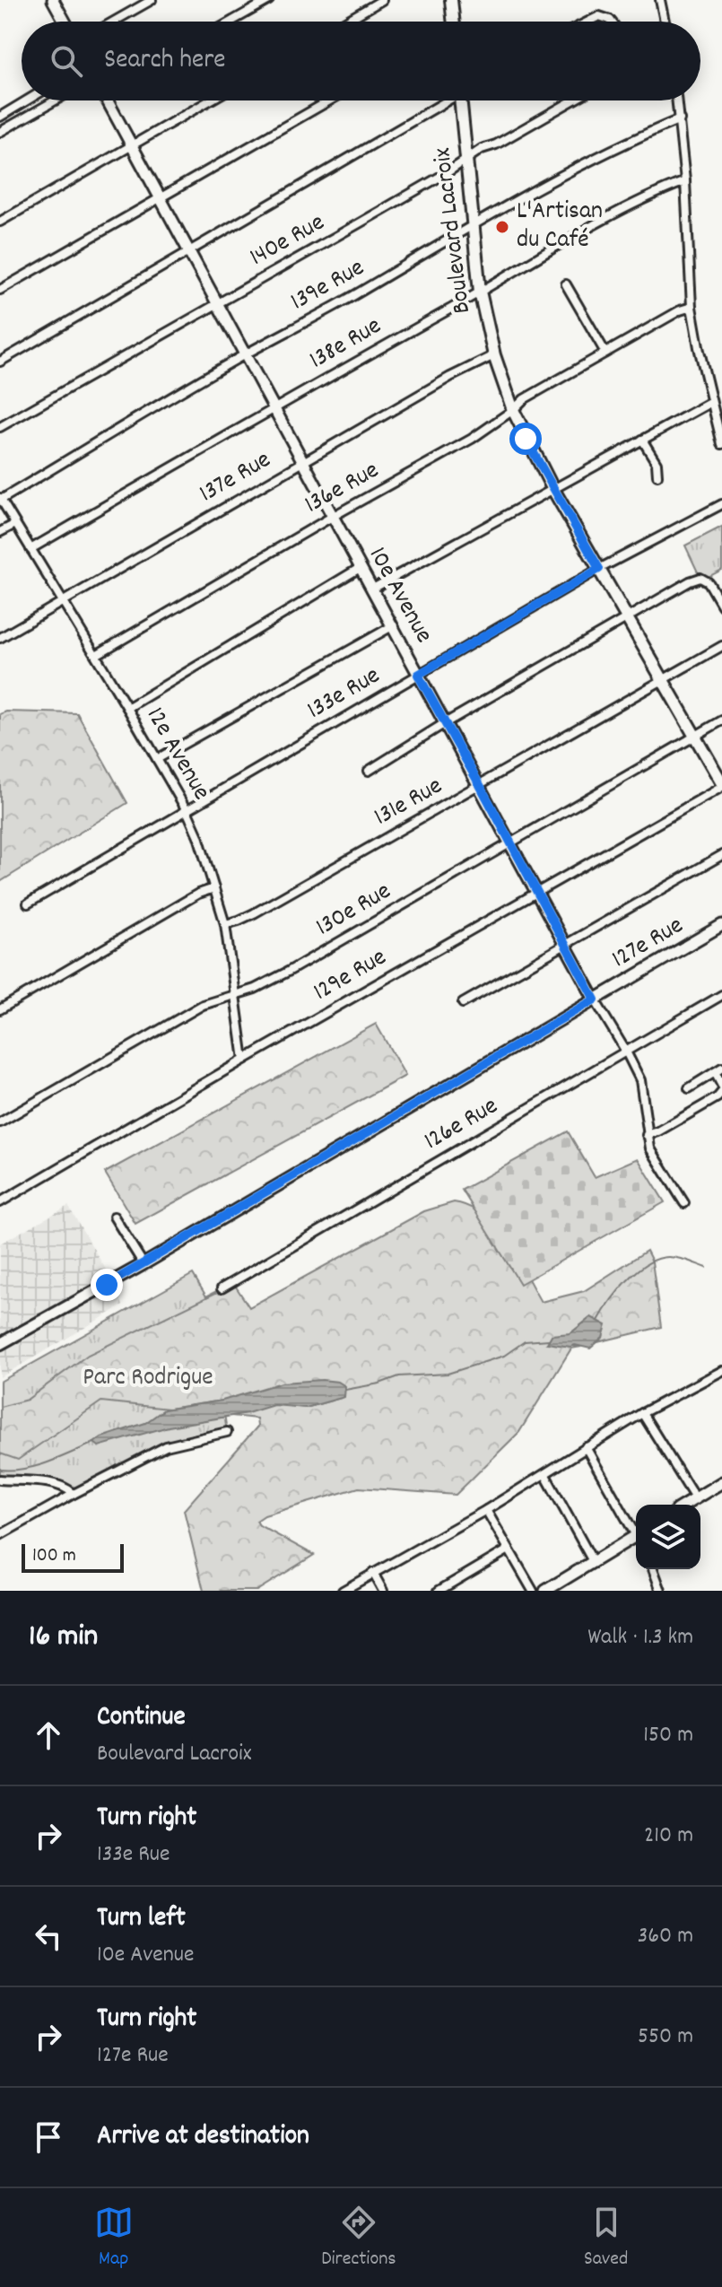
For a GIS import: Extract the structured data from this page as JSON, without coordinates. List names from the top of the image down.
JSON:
{
  "streets": {
    "main road": ["Boulevard Lacroix"],
    "street": [
      "140e Rue",
      "139e Rue",
      "138e Rue",
      "137e Rue",
      "136e Rue",
      "10e Avenue",
      "133e Rue",
      "12e Avenue",
      "131e Rue",
      "130e Rue",
      "127e Rue",
      "129e Rue",
      "126e Rue"
    ]
  },
  "crossings": [
    ["Boulevard Lacroix", "140e Rue"],
    ["Boulevard Lacroix", "139e Rue"],
    ["Boulevard Lacroix", "138e Rue"],
    ["Boulevard Lacroix", "137e Rue"],
    ["Boulevard Lacroix", "136e Rue"],
    ["Boulevard Lacroix", "133e Rue"],
    ["Boulevard Lacroix", "131e Rue"],
    ["Boulevard Lacroix", "130e Rue"],
    ["Boulevard Lacroix", "129e Rue"],
    ["140e Rue", "10e Avenue"],
    ["139e Rue", "10e Avenue"],
    ["139e Rue", "12e Avenue"],
    ["138e Rue", "10e Avenue"],
    ["138e Rue", "12e Avenue"],
    ["137e Rue", "10e Avenue"],
    ["137e Rue", "12e Avenue"],
    ["136e Rue", "10e Avenue"],
    ["136e Rue", "12e Avenue"],
    ["10e Avenue", "133e Rue"],
    ["10e Avenue", "131e Rue"],
    ["10e Avenue", "130e Rue"],
    ["10e Avenue", "127e Rue"],
    ["10e Avenue", "129e Rue"],
    ["10e Avenue", "126e Rue"],
    ["133e Rue", "12e Avenue"],
    ["12e Avenue", "131e Rue"],
    ["12e Avenue", "130e Rue"],
    ["12e Avenue", "129e Rue"]
  ],
  "parks": ["Parc Rodrigue"],
  "places": ["L'Artisan du Café"],
  "scale_bar": "100 m",
  "page": {
    "search": "Search here",
    "scale": "100 m",
    "heading": ["16 min", "Walk · 1.3 km"],
    "list": [
      ["Continue", "Boulevard Lacroix", "150 m"],
      ["Turn right", "133e Rue", "210 m"],
      ["Turn left", "10e Avenue", "360 m"],
      ["Turn right", "127e Rue", "550 m"],
      "Arrive at destination"
    ],
    "nav": ["Map", "Directions", "Saved"]
  }
}
